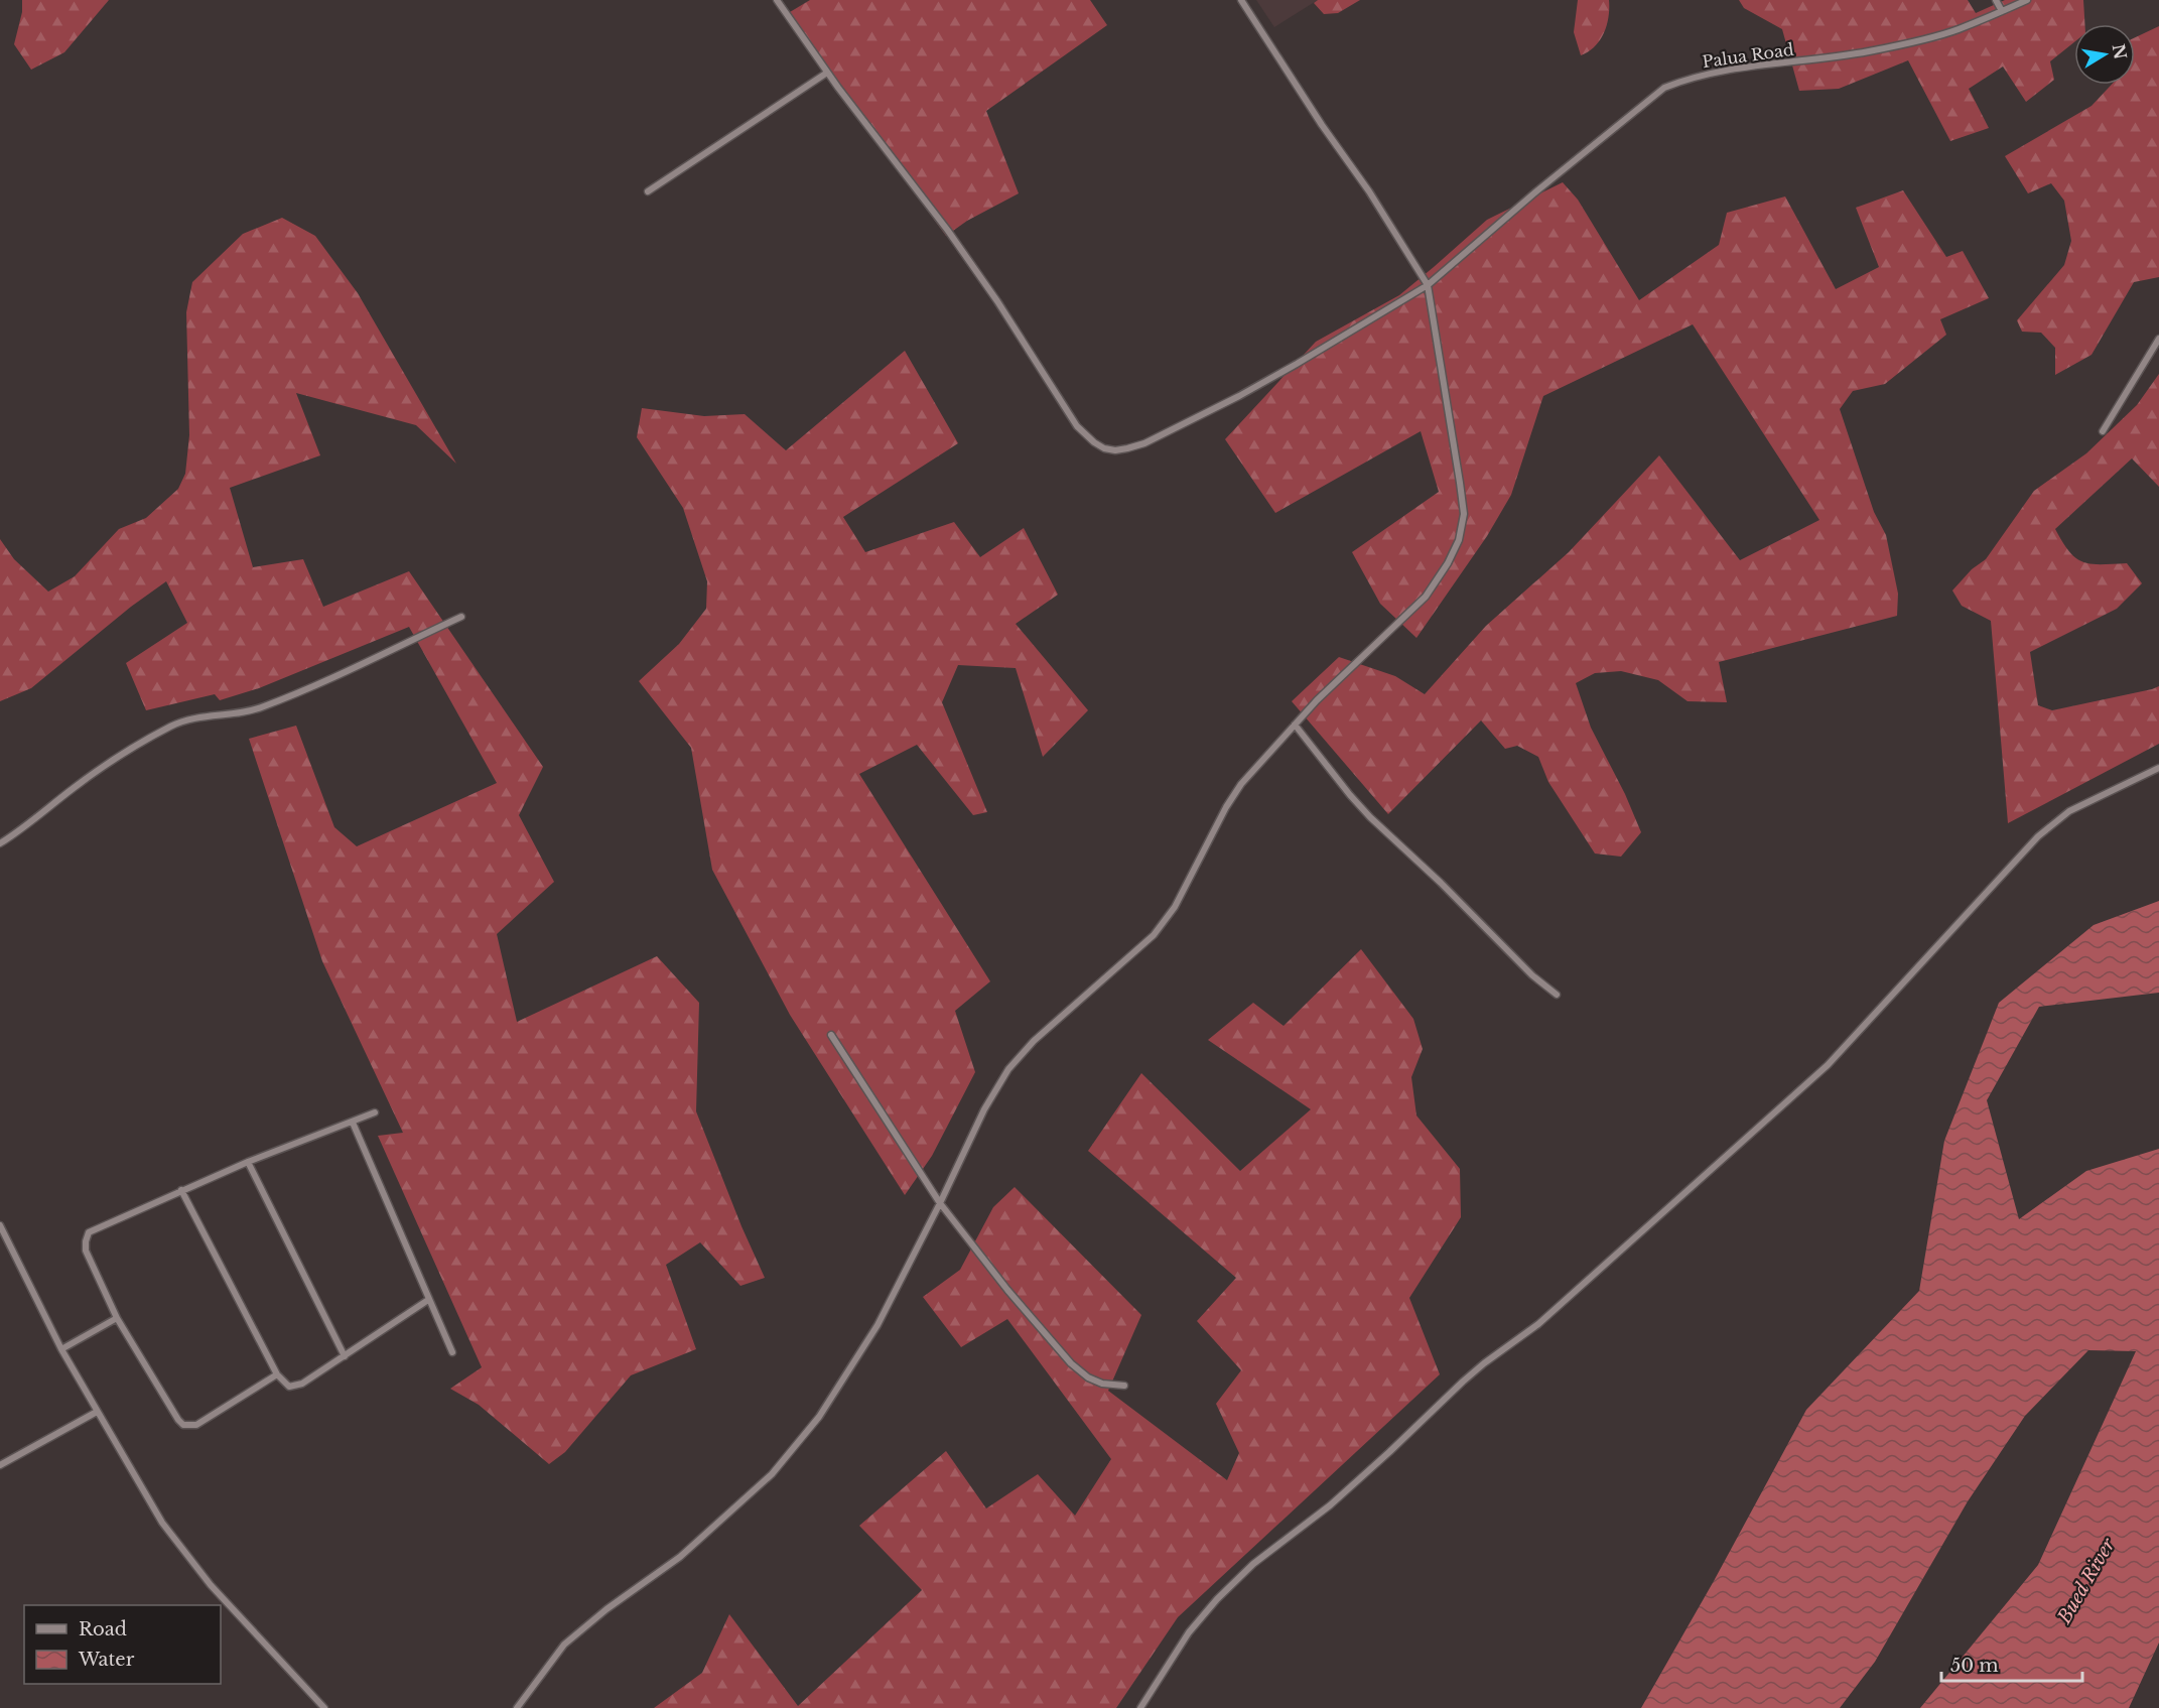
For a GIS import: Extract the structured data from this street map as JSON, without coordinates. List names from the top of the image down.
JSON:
{
  "streets": {
    "street": ["Palua Road"]
  },
  "water": ["Bued River"],
  "legend": ["Road", "Water"],
  "scale_bar": "50 m",
  "north": "right"
}
